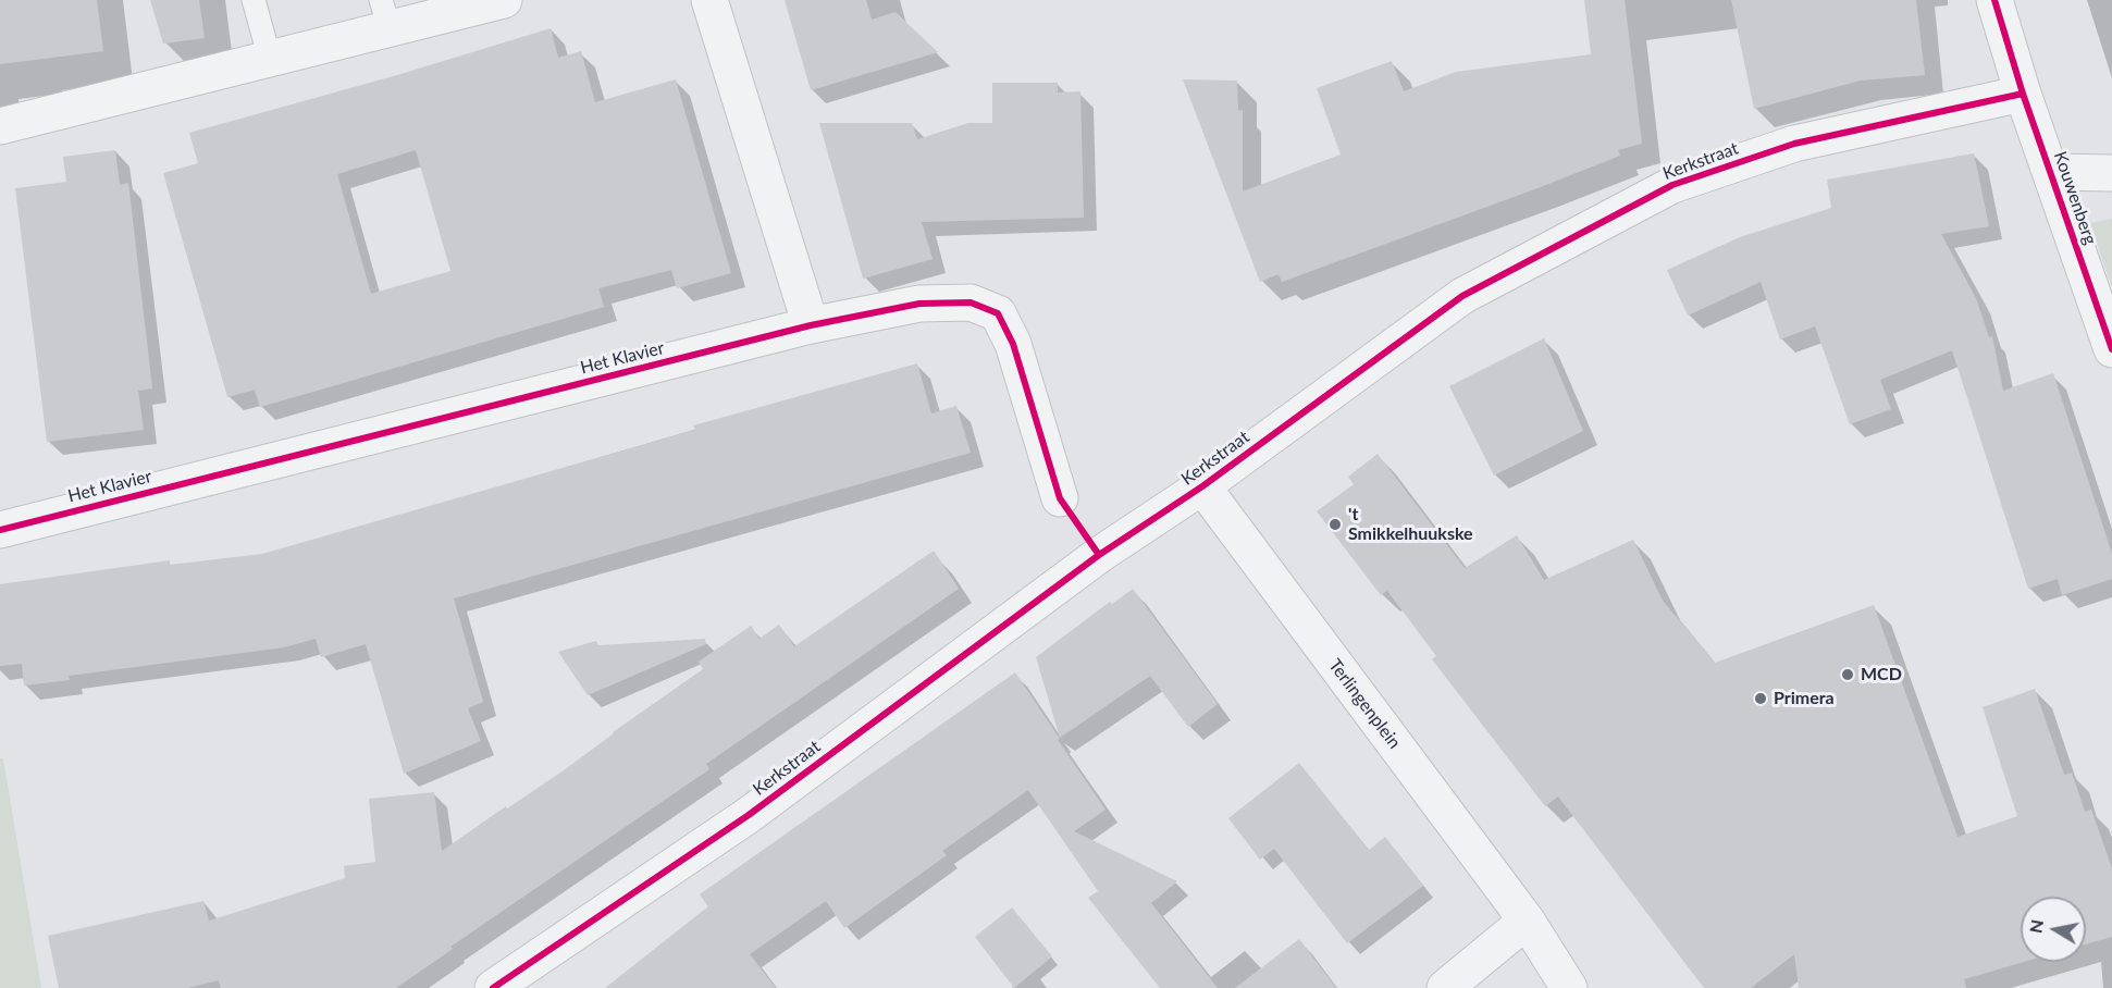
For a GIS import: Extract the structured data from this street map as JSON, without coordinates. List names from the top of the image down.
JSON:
{
  "streets": {
    "street": [
      "Kerkstraat",
      "Kouwenberg",
      "Het Klavier",
      "Terlingenplein"
    ]
  },
  "crossings": [
    ["Kerkstraat", "Kouwenberg"],
    ["Kerkstraat", "Terlingenplein"]
  ],
  "places": ["'t Smikkelhuukske", "MCD", "Primera"],
  "north": "left"
}
